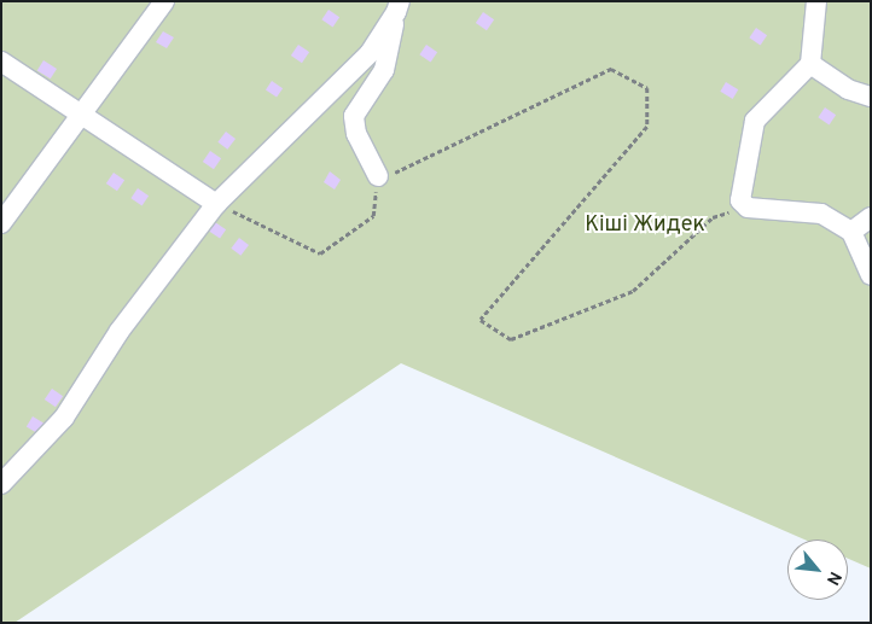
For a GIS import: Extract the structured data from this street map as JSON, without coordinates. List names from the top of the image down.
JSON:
{
  "parks": ["Кіші Жидек"],
  "north": "bottom right"
}
